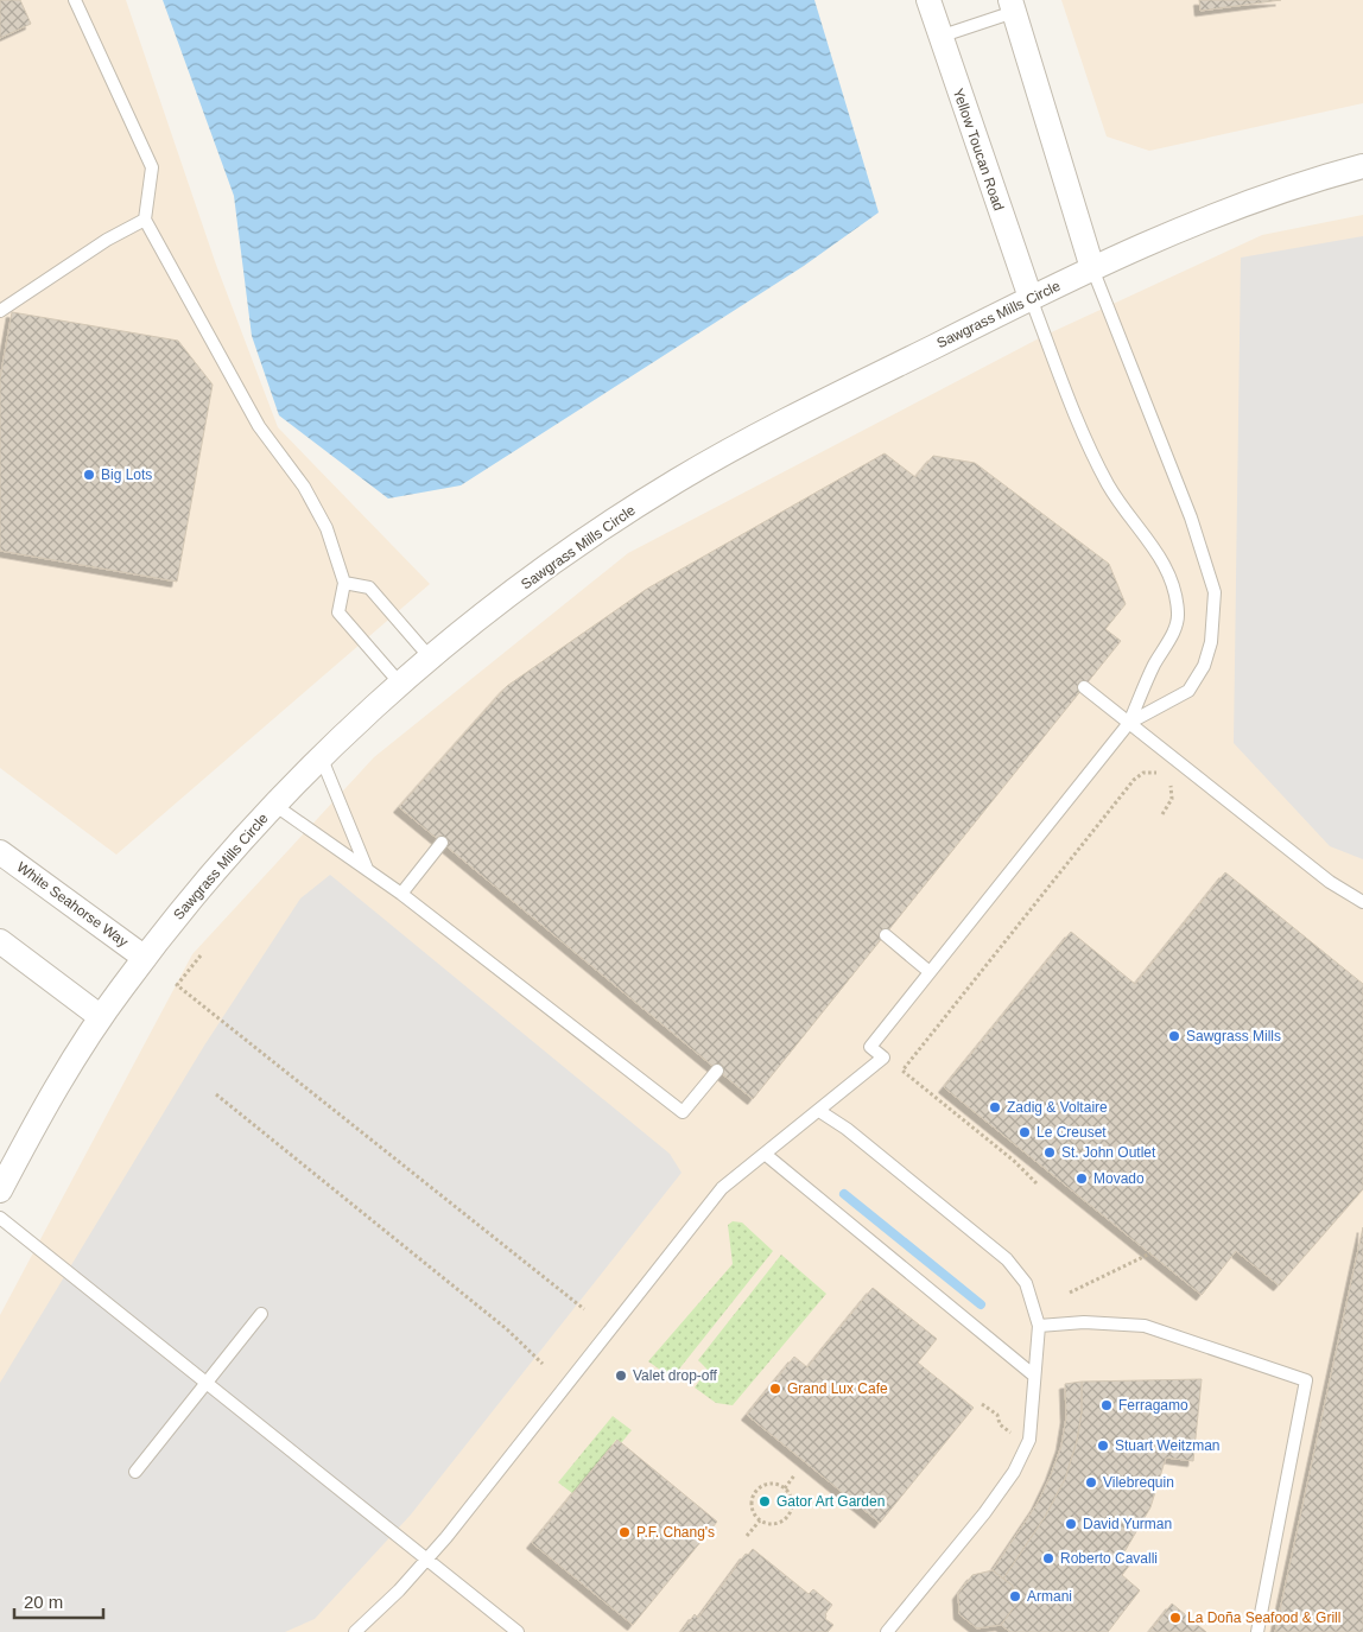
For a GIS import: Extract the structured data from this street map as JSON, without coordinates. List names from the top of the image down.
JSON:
{
  "streets": {
    "street": ["Yellow Toucan Road", "Sawgrass Mills Circle", "White Seahorse Way"]
  },
  "crossings": [
    ["Yellow Toucan Road", "Sawgrass Mills Circle"],
    ["Sawgrass Mills Circle", "White Seahorse Way"]
  ],
  "places": [
    "Big Lots",
    "Sawgrass Mills",
    "Zadig & Voltaire",
    "Le Creuset",
    "St. John Outlet",
    "Movado",
    "Valet drop-off",
    "Grand Lux Cafe",
    "Ferragamo",
    "Stuart Weitzman",
    "Vilebrequin",
    "Gator Art Garden",
    "David Yurman",
    "P.F. Chang's",
    "Roberto Cavalli",
    "Armani",
    "La Doña Seafood & Grill"
  ],
  "scale_bar": "20 m"
}
